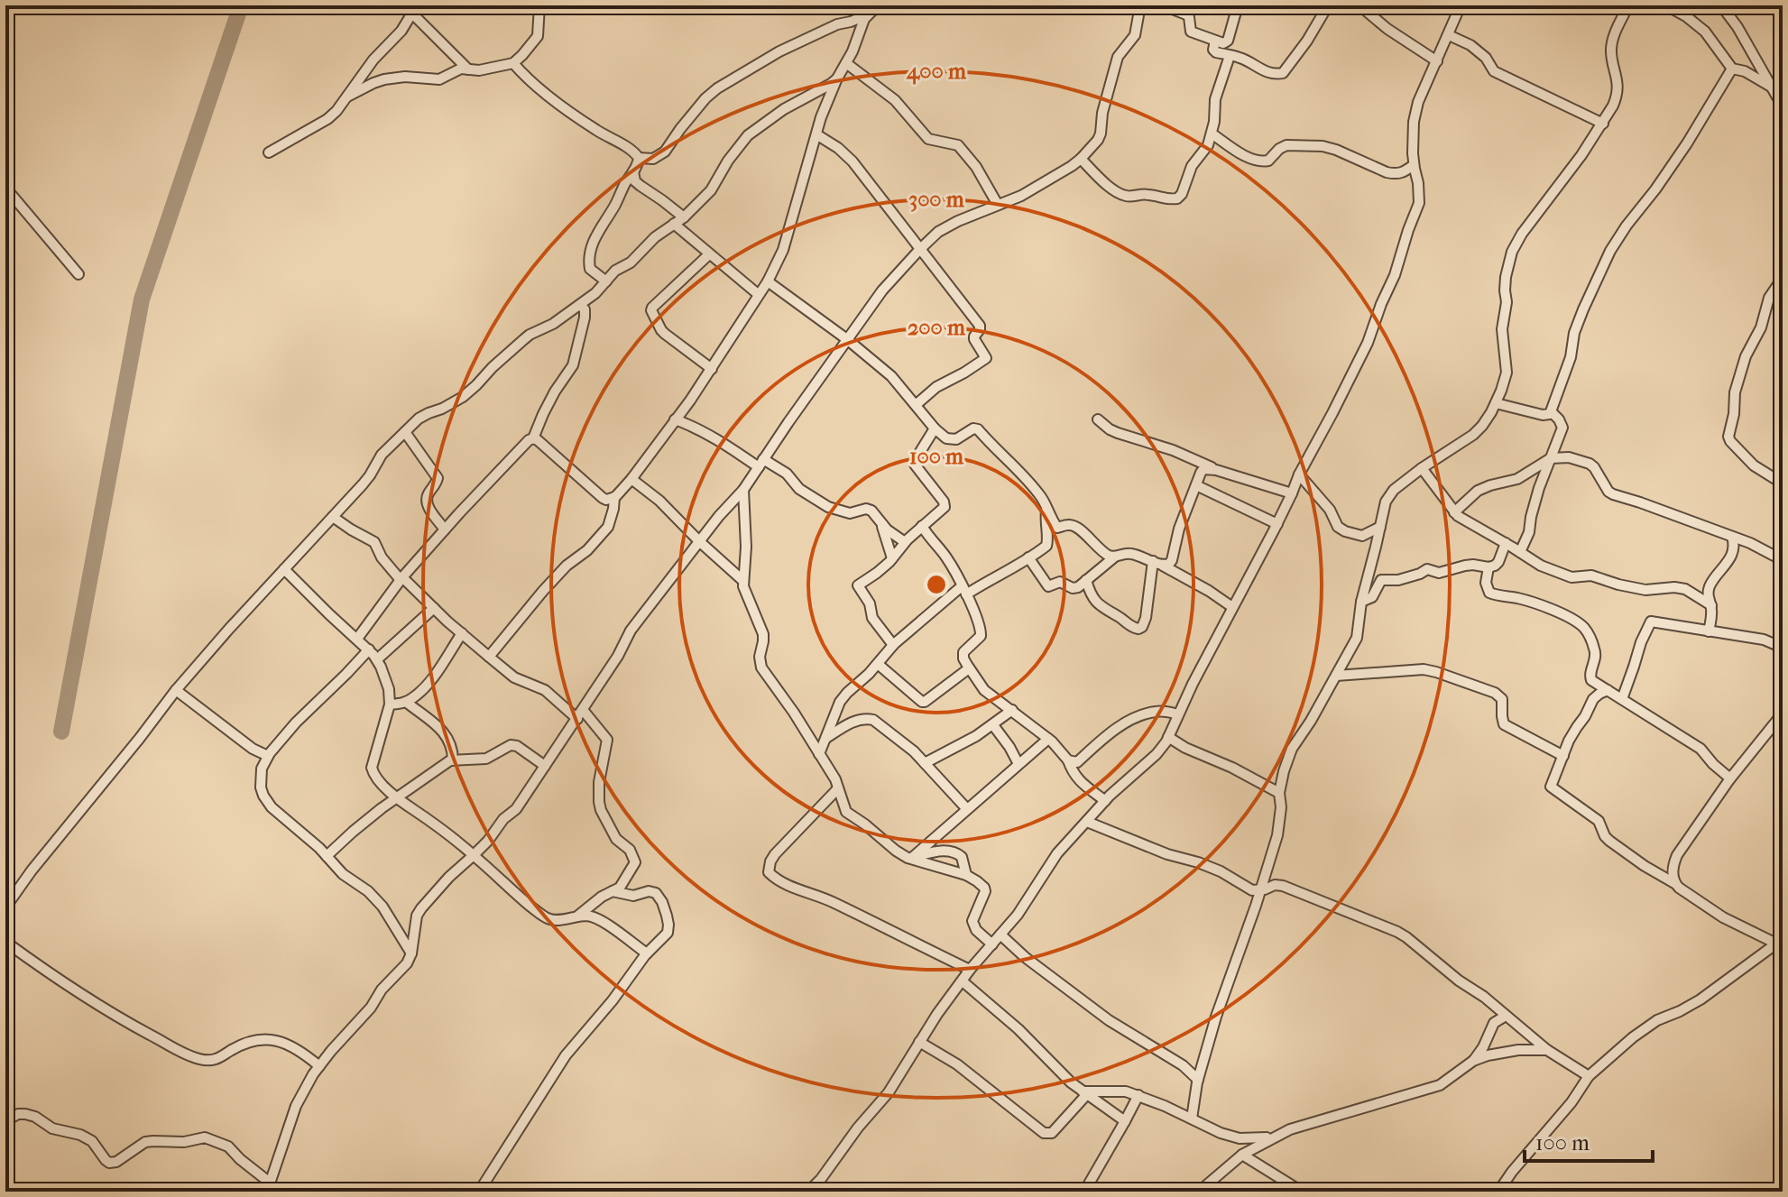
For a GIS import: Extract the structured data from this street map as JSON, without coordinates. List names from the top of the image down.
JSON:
{
  "scale_bar": "100 m",
  "rings": [
    "400 m",
    "300 m",
    "200 m",
    "100 m"
  ]
}
